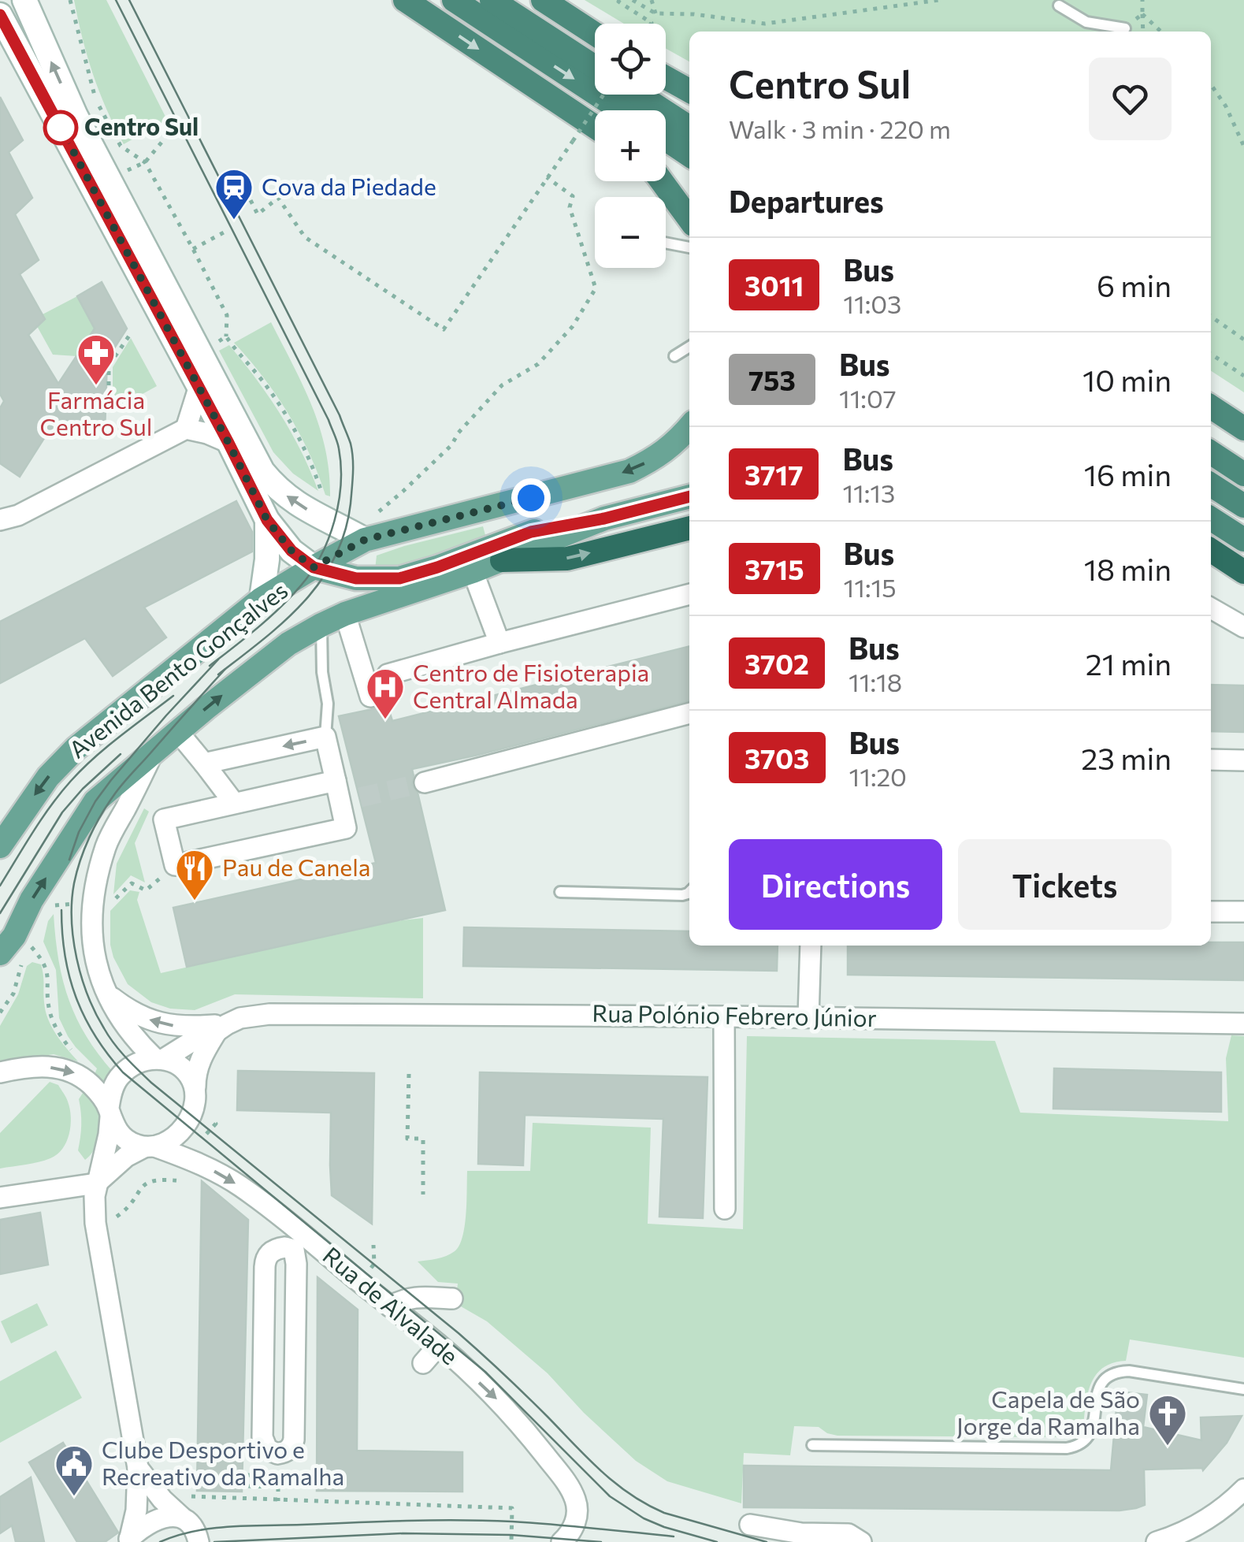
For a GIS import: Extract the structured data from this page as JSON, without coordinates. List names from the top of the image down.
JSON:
{
  "streets": {
    "main road": ["Avenida Bento Gonçalves"],
    "street": ["Rua Polónio Febrero Júnior", "Rua de Alvalade"]
  },
  "crossings": [
    ["Rua Polónio Febrero Júnior", "Rua de Alvalade"]
  ],
  "one_way": ["Rua de Alvalade"],
  "places": {
    "other": ["Centro Sul"],
    "station": ["Cova da Piedade"],
    "pharmacy": ["Farmácia Centro Sul"],
    "hospital": ["Centro de Fisioterapia Central Almada"],
    "restaurant": ["Pau de Canela"],
    "church": ["Capela de São Jorge da Ramalha"],
    "public building": ["Clube Desportivo e Recreativo da Ramalha"]
  },
  "lines": ["bus line 3011"],
  "page": {
    "map_buttons": ["+", "−"],
    "heading": [
      ["Centro Sul", "Walk · 3 min · 220 m"],
      "Departures"
    ],
    "list": [
      {
        "mark": "3011",
        "name": "Bus",
        "note": "11:03",
        "value": "6 min"
      },
      {
        "mark": "753",
        "name": "Bus",
        "note": "11:07",
        "value": "10 min"
      },
      {
        "mark": "3717",
        "name": "Bus",
        "note": "11:13",
        "value": "16 min"
      },
      {
        "mark": "3715",
        "name": "Bus",
        "note": "11:15",
        "value": "18 min"
      },
      {
        "mark": "3702",
        "name": "Bus",
        "note": "11:18",
        "value": "21 min"
      },
      {
        "mark": "3703",
        "name": "Bus",
        "note": "11:20",
        "value": "23 min"
      }
    ],
    "buttons": ["Directions", "Tickets"]
  }
}
